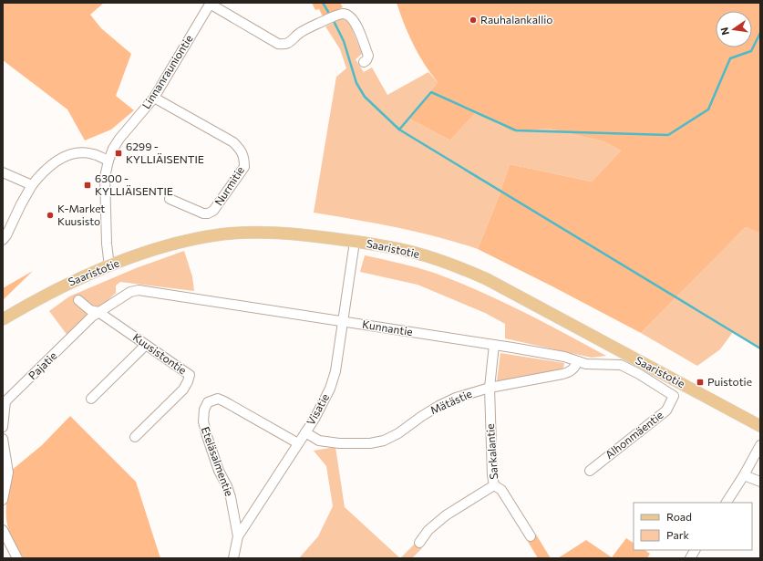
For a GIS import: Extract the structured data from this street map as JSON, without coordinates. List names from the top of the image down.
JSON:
{
  "streets": {
    "main road": ["Saaristotie"],
    "street": [
      "Linnanrauniontie",
      "Nurmitie",
      "Kunnantie",
      "Kuusistontie",
      "Pajatie",
      "Mätästie",
      "Visatie",
      "Alhonmäentie",
      "Sarkalantie",
      "Eteläsalmentie"
    ]
  },
  "crossings": [
    ["Linnanrauniontie", "Nurmitie"],
    ["Linnanrauniontie", "Saaristotie"],
    ["Saaristotie", "Visatie"],
    ["Kunnantie", "Kuusistontie"],
    ["Kunnantie", "Pajatie"],
    ["Kunnantie", "Mätästie"],
    ["Kunnantie", "Visatie"],
    ["Kunnantie", "Alhonmäentie"],
    ["Kunnantie", "Sarkalantie"],
    ["Kuusistontie", "Pajatie"],
    ["Mätästie", "Visatie"],
    ["Mätästie", "Sarkalantie"],
    ["Visatie", "Eteläsalmentie"]
  ],
  "places": {
    "other": ["Rauhalankallio", "K-Market Kuusisto"],
    "transit": ["6299 - KYLLIÄISENTIE", "6300 - KYLLIÄISENTIE", "Puistotie"]
  },
  "legend": ["Road", "Park"],
  "north": "left"
}
